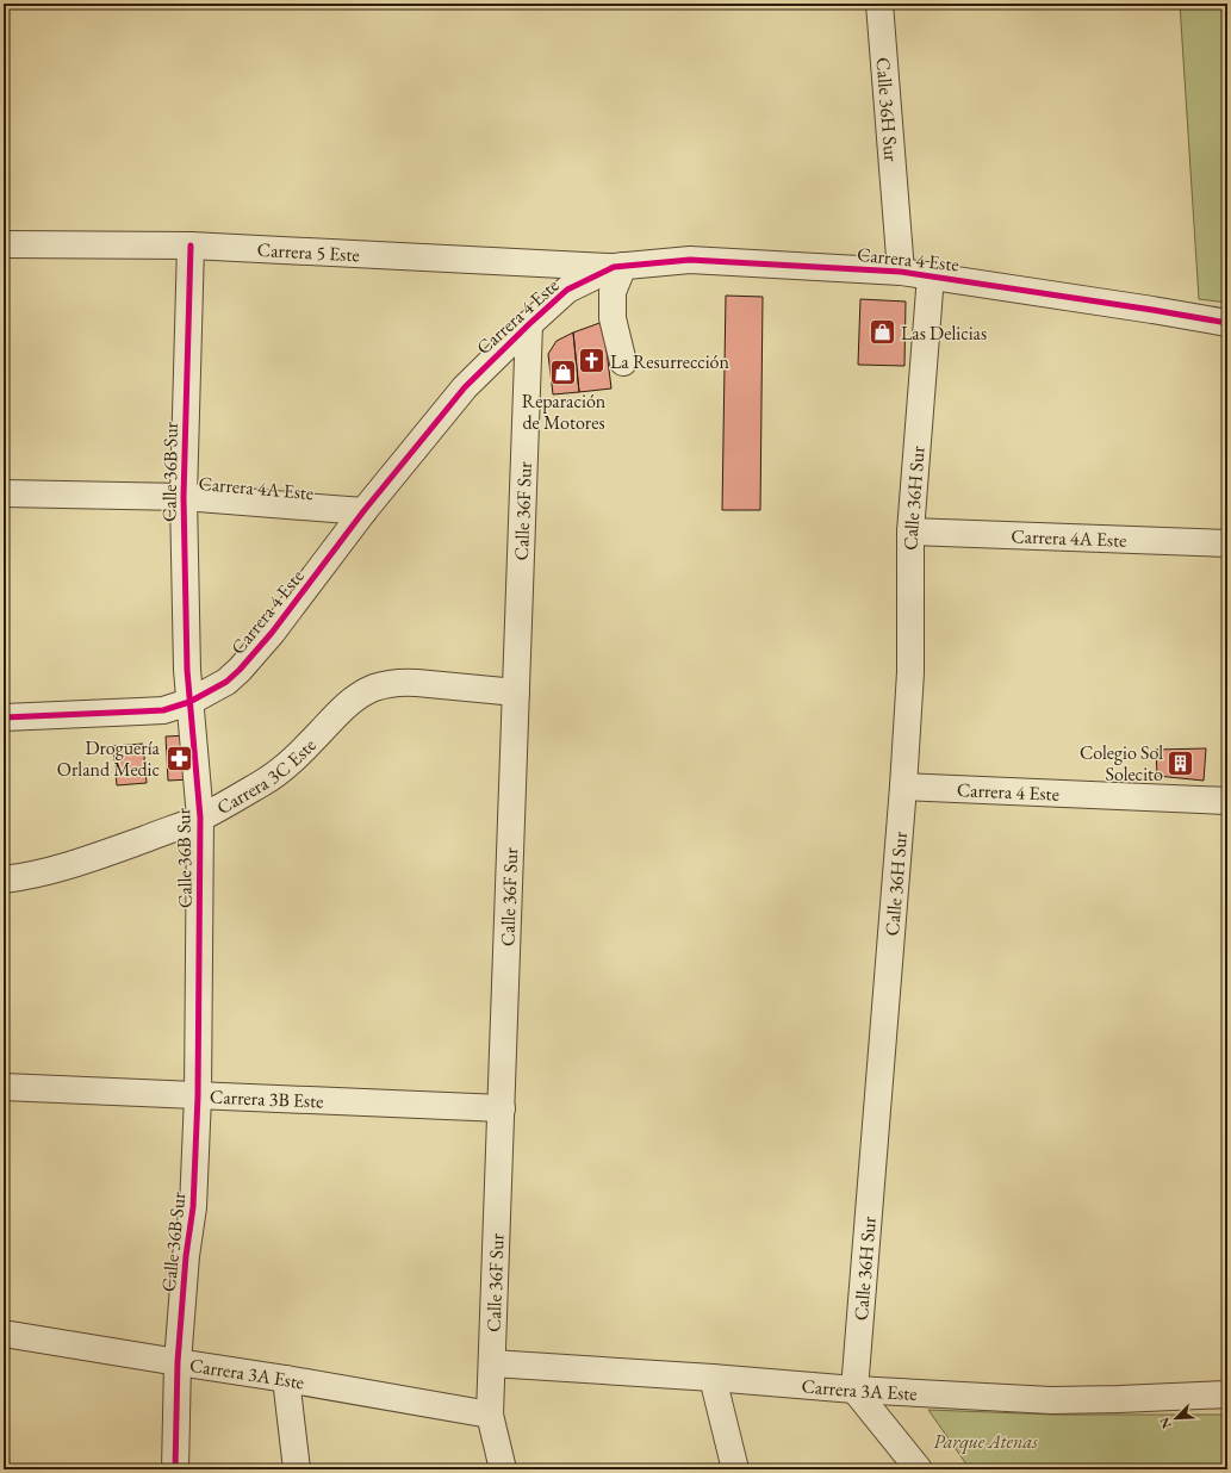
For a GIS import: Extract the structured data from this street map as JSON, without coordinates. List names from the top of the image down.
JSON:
{
  "streets": {
    "street": [
      "Calle 36H Sur",
      "Carrera 5 Este",
      "Carrera 4 Este",
      "Calle 36B Sur",
      "Carrera 4A Este",
      "Calle 36F Sur",
      "Carrera 3C Este",
      "Carrera 3B Este",
      "Carrera 3A Este"
    ]
  },
  "crossings": [
    ["Calle 36H Sur", "Carrera 4 Este"],
    ["Calle 36H Sur", "Carrera 4A Este"],
    ["Calle 36H Sur", "Carrera 3A Este"],
    ["Carrera 5 Este", "Carrera 4 Este"],
    ["Carrera 5 Este", "Calle 36B Sur"],
    ["Carrera 4 Este", "Calle 36B Sur"],
    ["Carrera 4 Este", "Carrera 4A Este"],
    ["Carrera 4 Este", "Calle 36F Sur"],
    ["Calle 36B Sur", "Carrera 4A Este"],
    ["Calle 36B Sur", "Carrera 3C Este"],
    ["Calle 36B Sur", "Carrera 3B Este"],
    ["Calle 36B Sur", "Carrera 3A Este"],
    ["Calle 36F Sur", "Carrera 3C Este"],
    ["Calle 36F Sur", "Carrera 3B Este"],
    ["Calle 36F Sur", "Carrera 3A Este"]
  ],
  "parks": ["Parque Atenas"],
  "places": {
    "shop": ["Las Delicias", "Reparación de Motores"],
    "church": ["La Resurrección"],
    "pharmacy": ["Droguería Orland Medic"],
    "building": ["Colegio Sol Solecito"]
  },
  "north": "bottom left"
}
